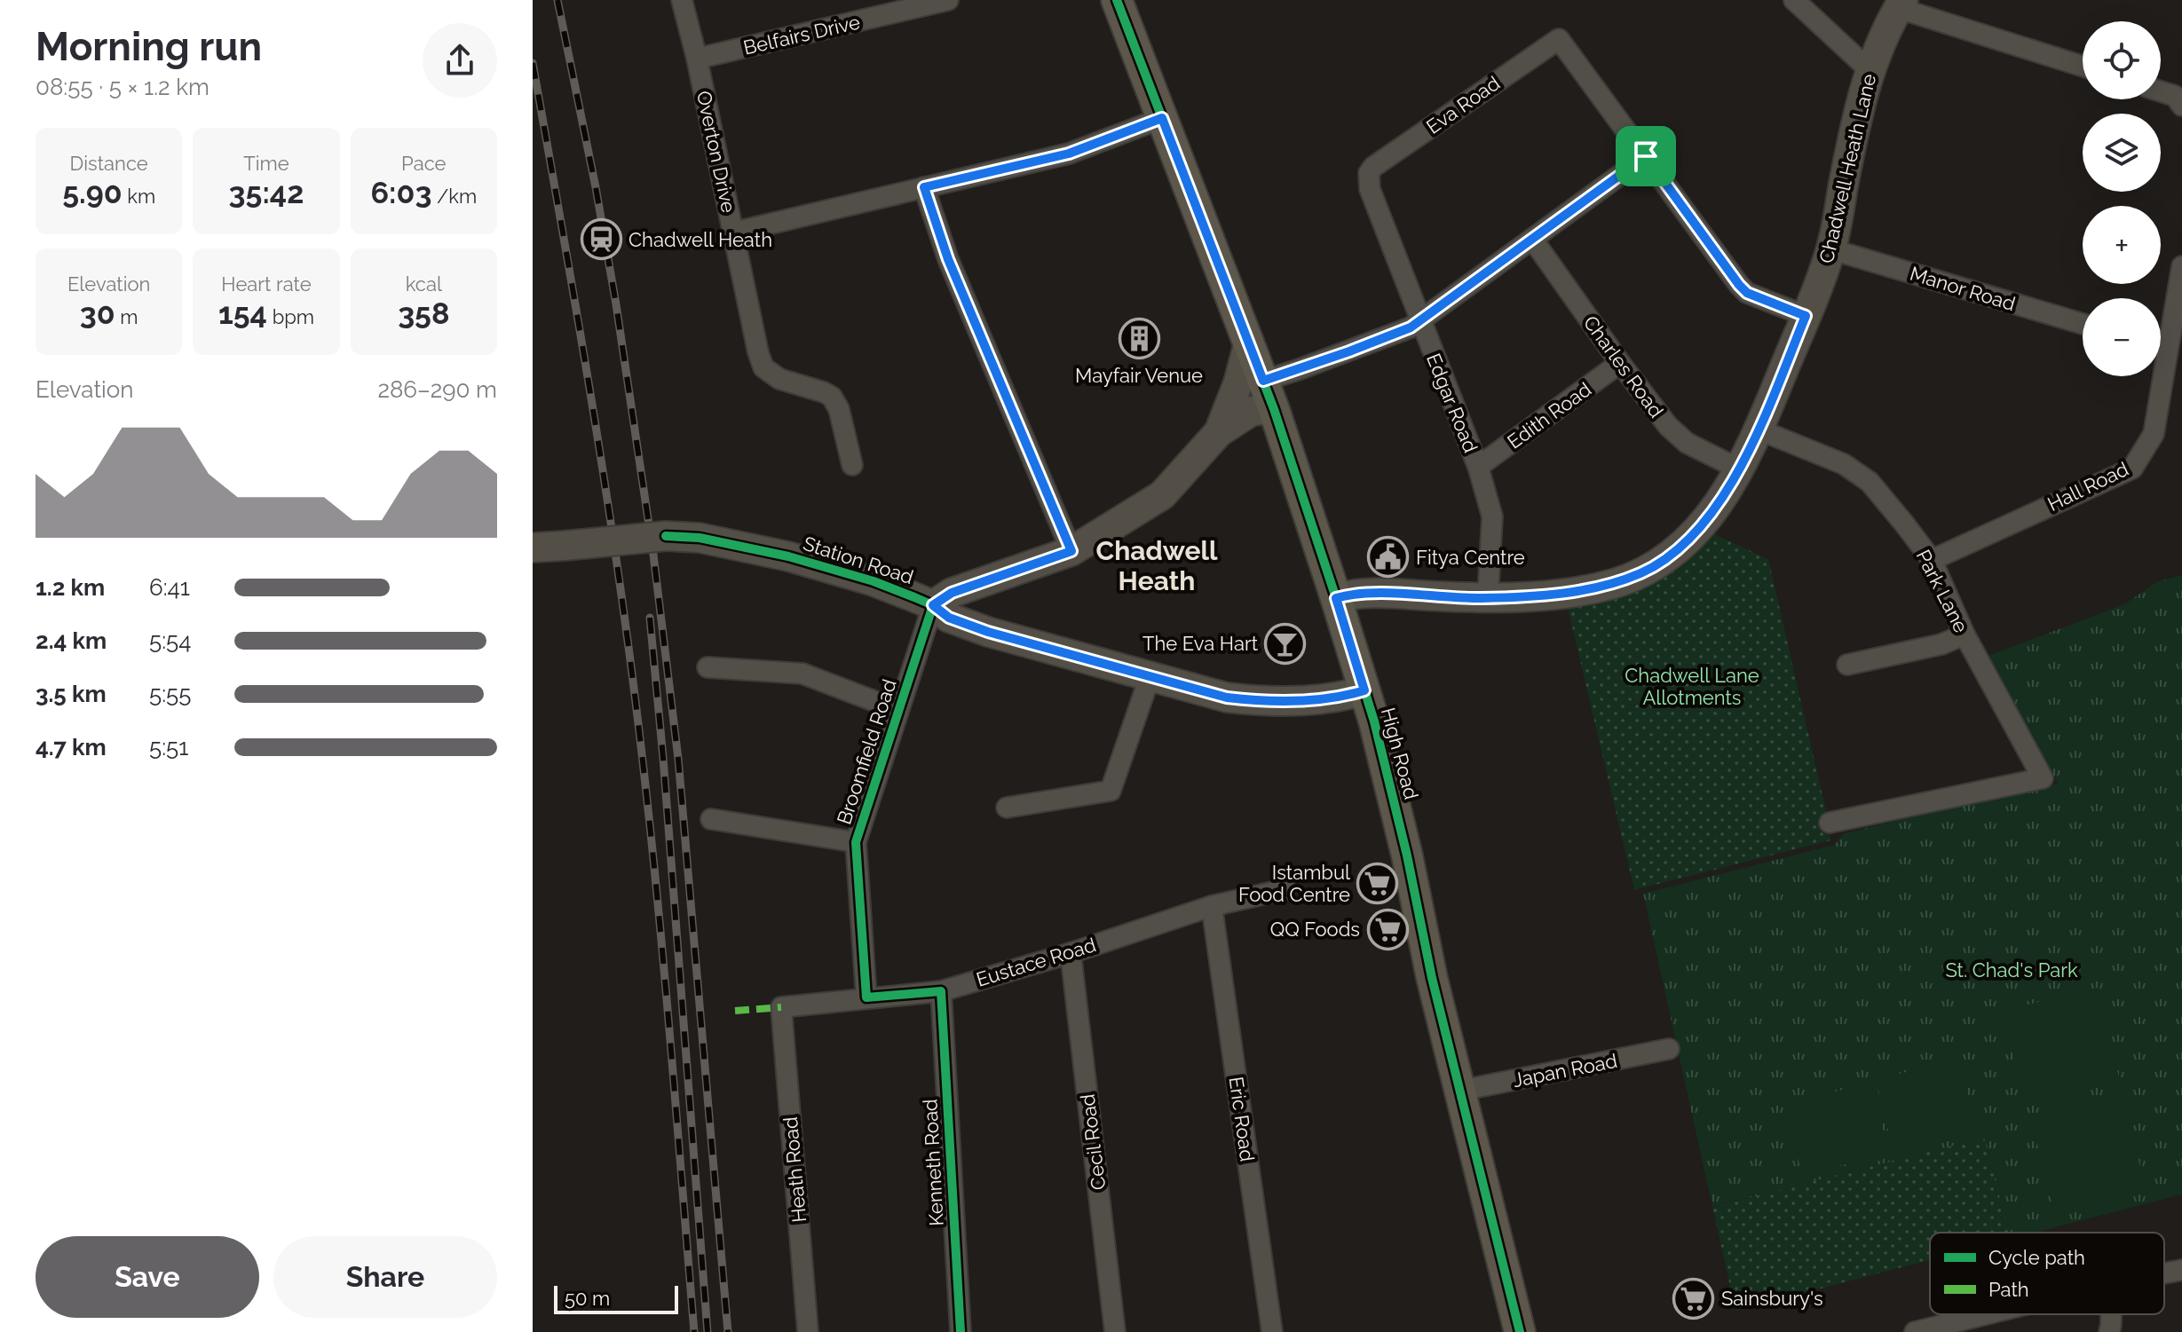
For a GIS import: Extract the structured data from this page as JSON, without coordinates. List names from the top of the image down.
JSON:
{
  "streets": {
    "main road": ["High Road"],
    "street": [
      "Belfairs Drive",
      "Eva Road",
      "Overton Drive",
      "Chadwell Heath Lane",
      "Manor Road",
      "Charles Road",
      "Edgar Road",
      "Edith Road",
      "Hall Road",
      "Station Road",
      "Park Lane",
      "Broomfield Road",
      "Eustace Road",
      "Japan Road",
      "Eric Road",
      "Cecil Road",
      "Kenneth Road",
      "Heath Road"
    ]
  },
  "crossings": [
    ["Belfairs Drive", "Overton Drive"],
    ["Eva Road", "Edgar Road"],
    ["Chadwell Heath Lane", "Manor Road"],
    ["Chadwell Heath Lane", "Charles Road"],
    ["Chadwell Heath Lane", "Edgar Road"],
    ["Chadwell Heath Lane", "Park Lane"],
    ["Chadwell Heath Lane", "High Road"],
    ["Charles Road", "Edith Road"],
    ["Edgar Road", "Edith Road"],
    ["Hall Road", "Park Lane"],
    ["Station Road", "Broomfield Road"],
    ["Station Road", "High Road"],
    ["Broomfield Road", "Eustace Road"],
    ["High Road", "Japan Road"],
    ["Eustace Road", "Eric Road"],
    ["Eustace Road", "Cecil Road"],
    ["Eustace Road", "Kenneth Road"],
    ["Eustace Road", "Heath Road"]
  ],
  "districts": ["Chadwell Heath"],
  "parks": ["Chadwell Lane Allotments", "St. Chad's Park"],
  "places": {
    "station": ["Chadwell Heath"],
    "building": ["Mayfair Venue"],
    "public building": ["Fitya Centre"],
    "bar": ["The Eva Hart"],
    "supermarket": ["Istambul Food Centre", "QQ Foods", "Sainsbury's"]
  },
  "legend": ["Cycle path", "Path"],
  "scale_bar": "50 m",
  "page": {
    "heading": ["Morning run", "08:55 · 5 × 1.2 km"],
    "map_buttons": ["+", "−"],
    "stats": [
      ["Distance", "5.90 km"],
      ["Time", "35:42"],
      ["Pace", "6:03 /km"],
      ["Elevation", "30 m"],
      ["Heart rate", "154 bpm"],
      ["kcal", "358"]
    ],
    "chart": ["Elevation", "286–290 m"],
    "list": [
      {
        "name": "1.2 km",
        "note": "6:41"
      },
      {
        "name": "2.4 km",
        "note": "5:54"
      },
      {
        "name": "3.5 km",
        "note": "5:55"
      },
      {
        "name": "4.7 km",
        "note": "5:51"
      }
    ],
    "buttons": ["Save", "Share"],
    "scale": "50 m"
  }
}
